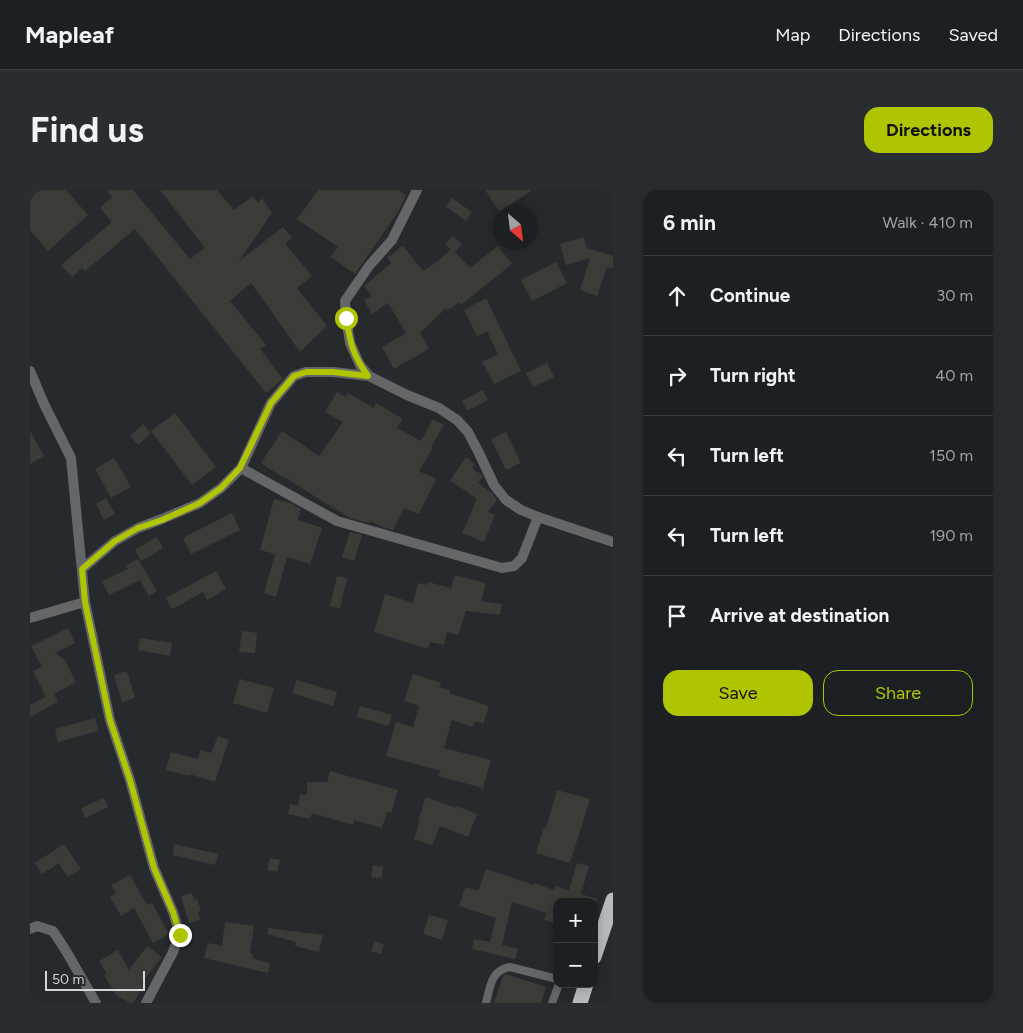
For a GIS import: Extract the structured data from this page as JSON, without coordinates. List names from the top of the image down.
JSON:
{
  "scale_bar": "50 m",
  "north": "bottom right",
  "page": {
    "header": "Mapleaf",
    "nav": ["Map", "Directions", "Saved"],
    "buttons": [
      "Directions",
      ["Save", "Share"]
    ],
    "title": "Find us",
    "heading": ["6 min", "Walk · 410 m"],
    "list": [
      ["Continue", "30 m"],
      ["Turn right", "40 m"],
      ["Turn left", "150 m"],
      ["Turn left", "190 m"],
      "Arrive at destination"
    ],
    "map_buttons": ["+", "−"],
    "scale": "50 m"
  }
}
